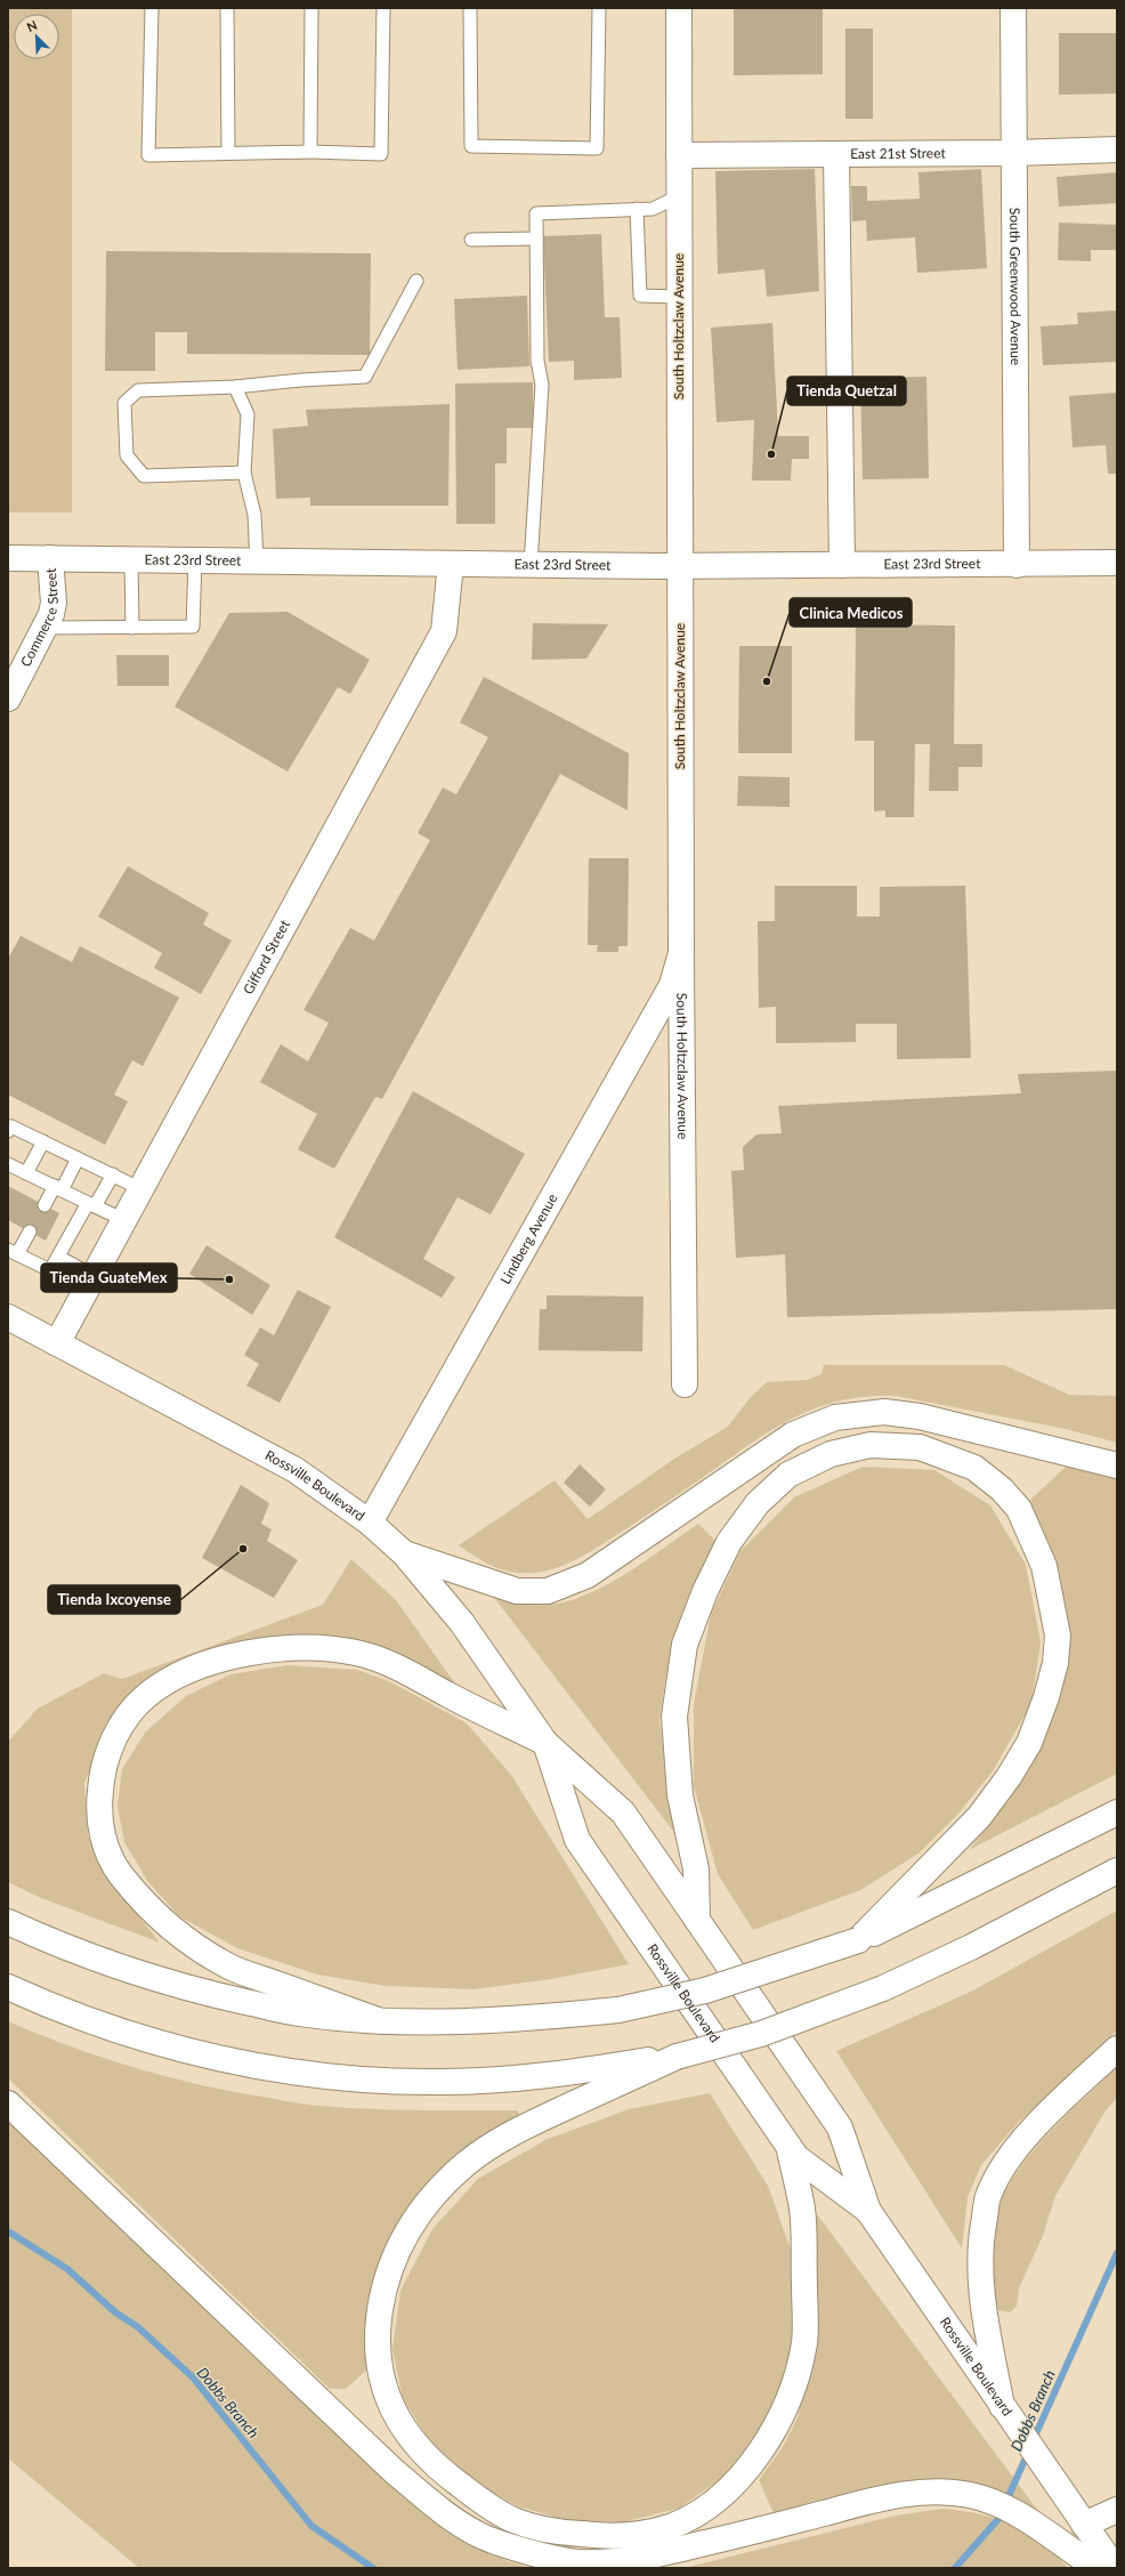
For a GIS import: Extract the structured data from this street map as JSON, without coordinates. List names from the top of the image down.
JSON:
{
  "streets": {
    "main road": [
      "East 21st Street",
      "South Greenwood Avenue",
      "South Holtzclaw Avenue",
      "East 23rd Street",
      "Commerce Street",
      "Gifford Street",
      "Lindberg Avenue",
      "Rossville Boulevard"
    ]
  },
  "crossings": [
    ["East 21st Street", "South Greenwood Avenue"],
    ["East 21st Street", "South Holtzclaw Avenue"],
    ["South Greenwood Avenue", "East 23rd Street"],
    ["South Holtzclaw Avenue", "East 23rd Street"],
    ["South Holtzclaw Avenue", "Lindberg Avenue"],
    ["East 23rd Street", "Commerce Street"],
    ["East 23rd Street", "Gifford Street"],
    ["Gifford Street", "Rossville Boulevard"],
    ["Lindberg Avenue", "Rossville Boulevard"]
  ],
  "water": ["Dobbs Branch"],
  "places": [
    "Tienda Quetzal",
    "Clinica Medicos",
    "Tienda GuateMex",
    "Tienda Ixcoyense"
  ],
  "north": "top left"
}
